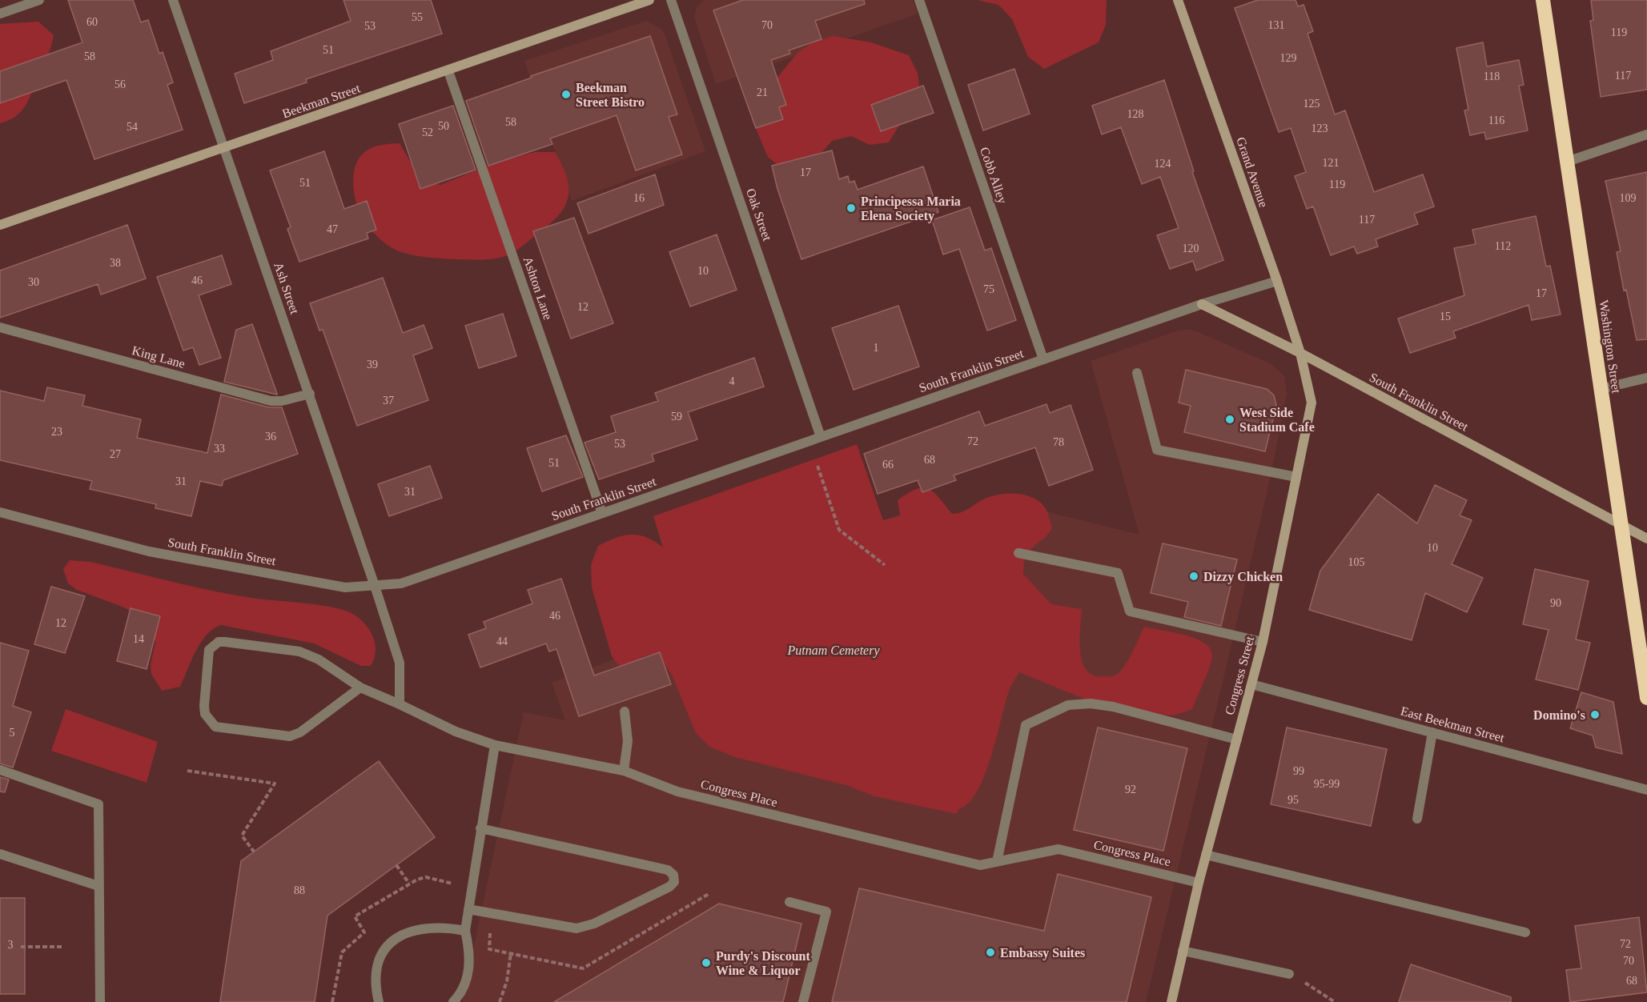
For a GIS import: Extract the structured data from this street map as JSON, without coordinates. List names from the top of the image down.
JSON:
{
  "streets": {
    "highway": ["Washington Street"],
    "street": [
      "Beekman Street",
      "Grand Avenue",
      "Cobb Alley",
      "Oak Street",
      "Ash Street",
      "Ashton Lane",
      "King Lane",
      "South Franklin Street",
      "Congress Street",
      "East Beekman Street",
      "Congress Place"
    ]
  },
  "crossings": [
    ["Beekman Street", "Ash Street"],
    ["Beekman Street", "Ashton Lane"],
    ["Grand Avenue", "South Franklin Street"],
    ["Grand Avenue", "Congress Street"],
    ["Cobb Alley", "South Franklin Street"],
    ["Oak Street", "South Franklin Street"],
    ["Ash Street", "King Lane"],
    ["Ash Street", "South Franklin Street"],
    ["Ashton Lane", "South Franklin Street"],
    ["Washington Street", "South Franklin Street"],
    ["South Franklin Street", "Congress Street"],
    ["Congress Street", "East Beekman Street"],
    ["Congress Street", "Congress Place"]
  ],
  "parks": ["Putnam Cemetery"],
  "places": [
    "Beekman Street Bistro",
    "Principessa Maria Elena Society",
    "West Side Stadium Cafe",
    "Dizzy Chicken",
    "Domino's",
    "Embassy Suites",
    "Purdy's Discount Wine & Liquor"
  ],
  "house_numbers": [
    "55",
    "60",
    "70",
    "131",
    "53",
    "119",
    "51",
    "58",
    "129",
    "117",
    "118",
    "56",
    "21",
    "125",
    "128",
    "116",
    "58",
    "50",
    "54",
    "123",
    "52",
    "121",
    "124",
    "17",
    "51",
    "119",
    "16",
    "109",
    "117",
    "47",
    "112",
    "120",
    "38",
    "10",
    "46",
    "30",
    "75",
    "17",
    "12",
    "15",
    "1",
    "39",
    "4",
    "37",
    "59",
    "23",
    "36",
    "72",
    "78",
    "53",
    "33",
    "27",
    "68",
    "51",
    "66",
    "31",
    "31",
    "10",
    "105",
    "90",
    "46",
    "12",
    "14",
    "44",
    "5",
    "99",
    "95-99",
    "92",
    "95",
    "88",
    "72",
    "3",
    "70",
    "68"
  ]
}
